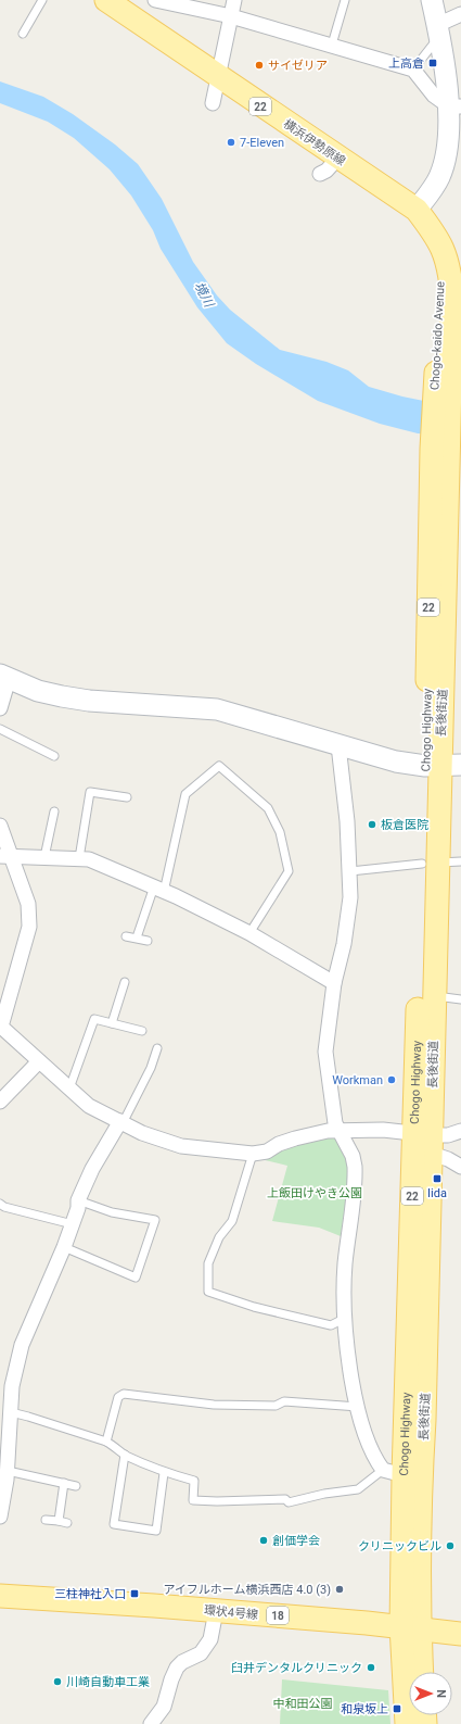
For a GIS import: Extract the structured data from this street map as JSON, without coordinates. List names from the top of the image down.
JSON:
{
  "streets": {
    "main road": [
      "22",
      "横浜伊勢原線",
      "Chogo-kaido Avenue",
      "長後街道",
      "Chogo Highway",
      "環状4号線",
      "18"
    ]
  },
  "crossings": [
    ["横浜伊勢原線", "Chogo-kaido Avenue"],
    ["Chogo-kaido Avenue", "Chogo Highway"],
    ["長後街道", "Chogo Highway"],
    ["長後街道", "環状4号線"],
    ["Chogo Highway", "環状4号線"]
  ],
  "water": ["境川"],
  "parks": ["上飯田けやき公園", "中和田公園"],
  "places": {
    "transit": [
      "上高倉",
      "Iida",
      "三柱神社入口",
      "和泉坂上"
    ],
    "other": [
      "サイゼリア",
      "7-Eleven",
      "板倉医院",
      "Workman",
      "創価学会",
      "クリニックビル",
      "アイフルホーム横浜西店 4.0 (3)",
      "臼井デンタルクリニック",
      "川崎自動車工業"
    ]
  },
  "north": "right"
}
